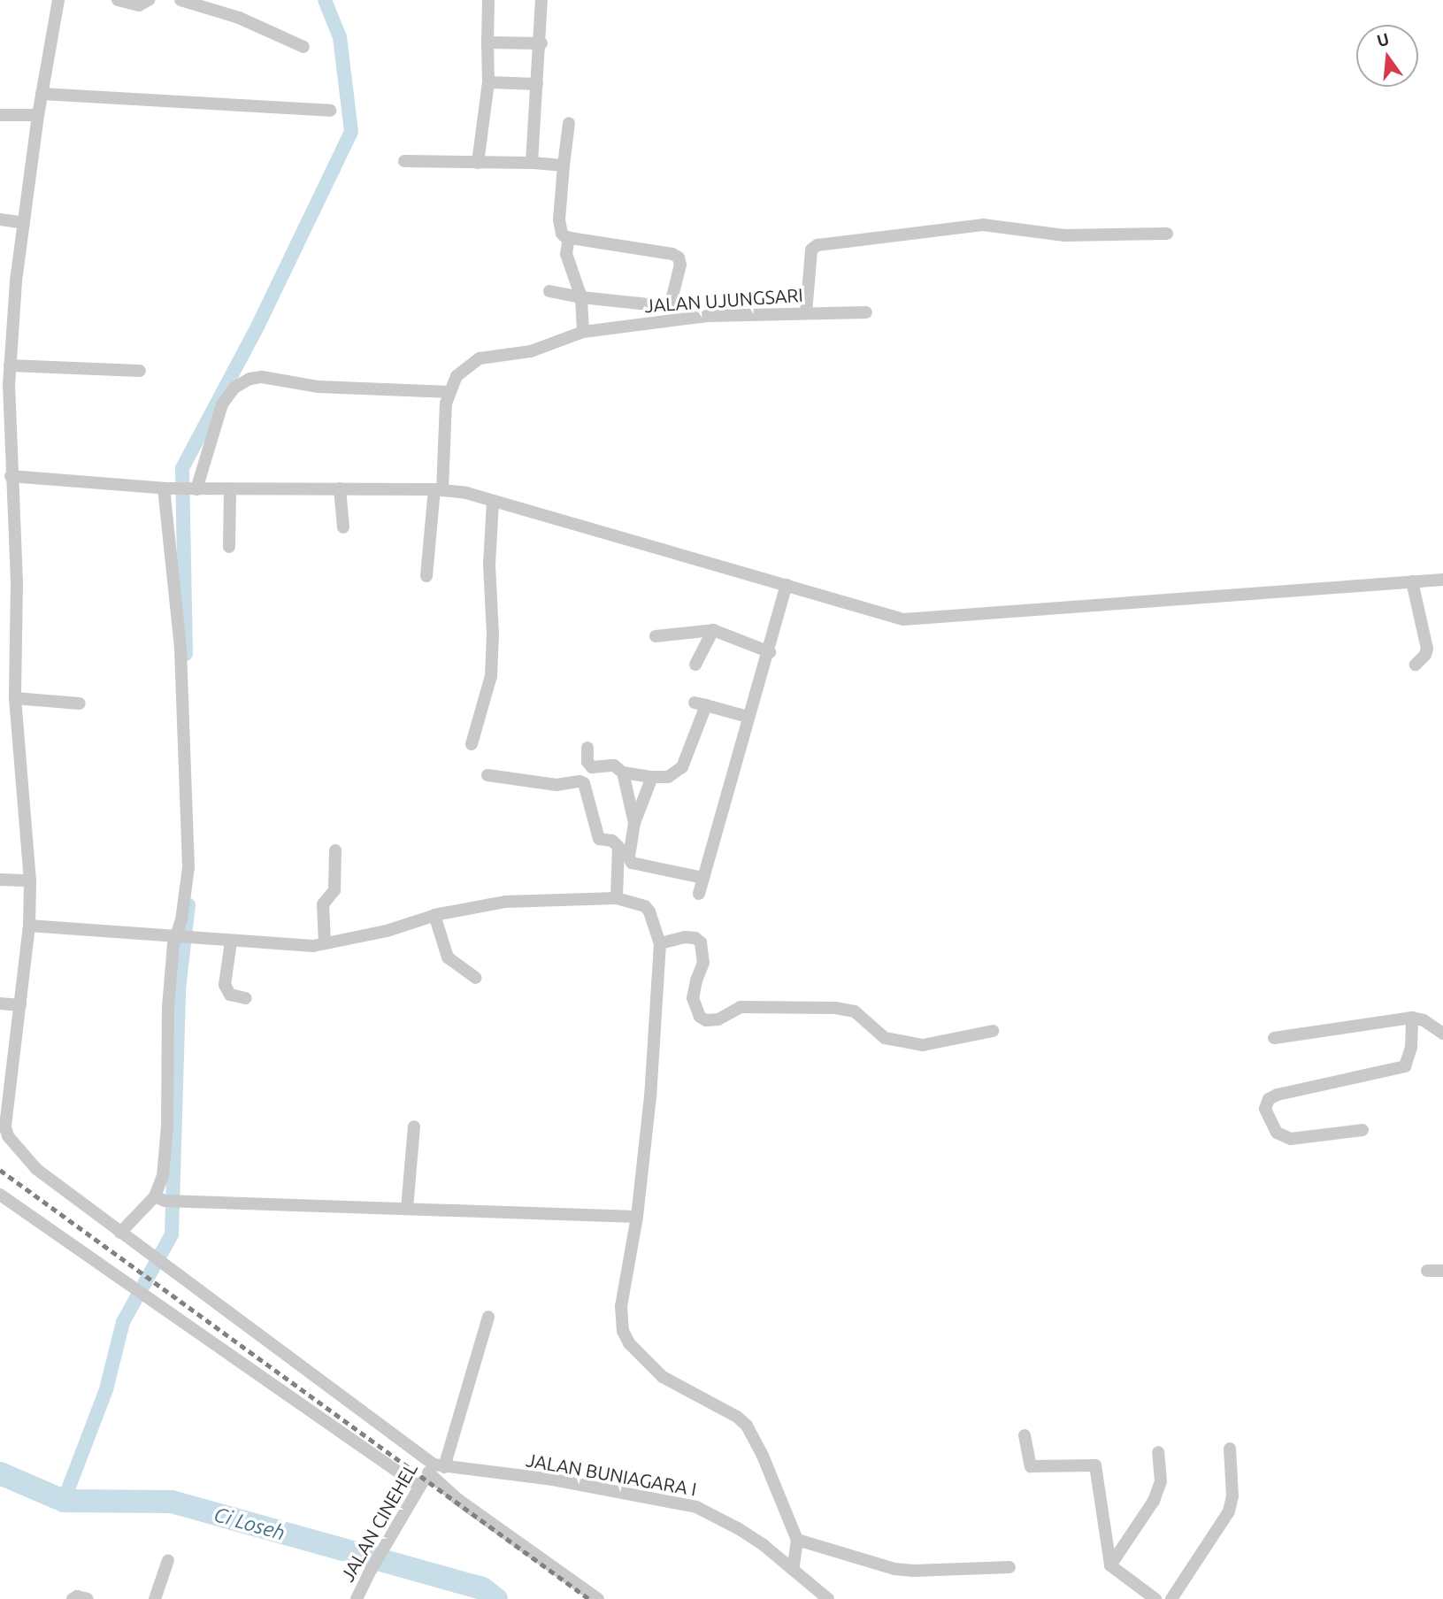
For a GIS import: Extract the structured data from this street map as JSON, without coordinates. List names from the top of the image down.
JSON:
{
  "streets": {
    "street": ["JALAN UJUNGSARI", "JALAN BUNIAGARA I", "JALAN CINEHEL"]
  },
  "crossings": [
    ["JALAN BUNIAGARA I", "JALAN CINEHEL"]
  ],
  "water": ["Ci Loseh"],
  "north": "top"
}
